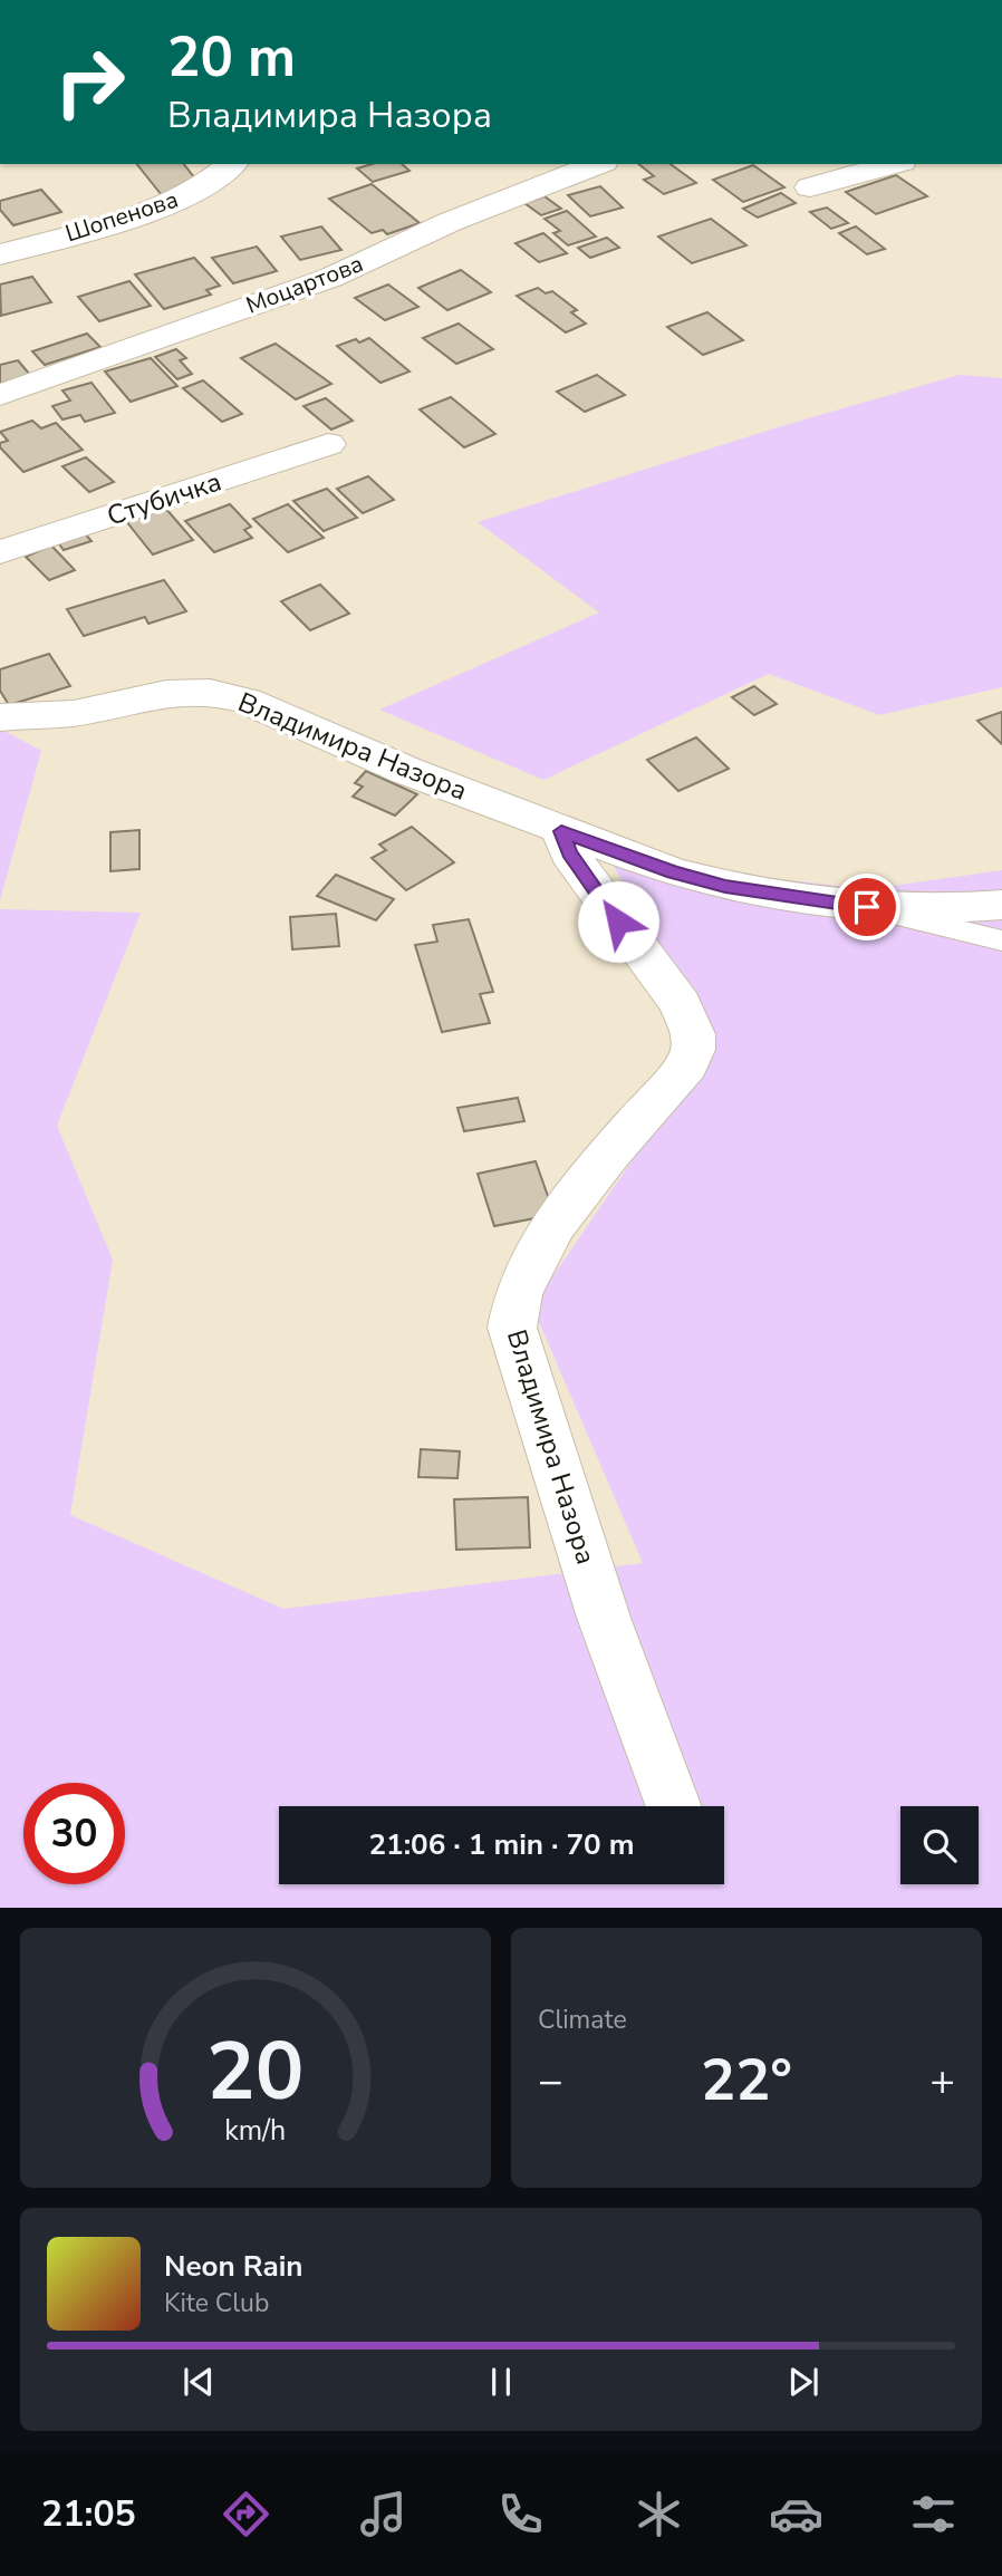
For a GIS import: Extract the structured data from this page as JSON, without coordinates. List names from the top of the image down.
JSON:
{
  "streets": {
    "street": [
      "Шопенова",
      "Моцартова",
      "Стубичка",
      "Владимира Назора"
    ]
  },
  "page": {
    "turn": ["20 m", "Владимира Назора"],
    "limit": "30",
    "trip": "21:06 · 1 min · 70 m",
    "tile": "Climate",
    "heat": ["−", "22°", "+"],
    "song": ["Neon Rain", "Kite Club"],
    "tabs": "21:05",
    "gauge": ["20", "km/h"]
  }
}
